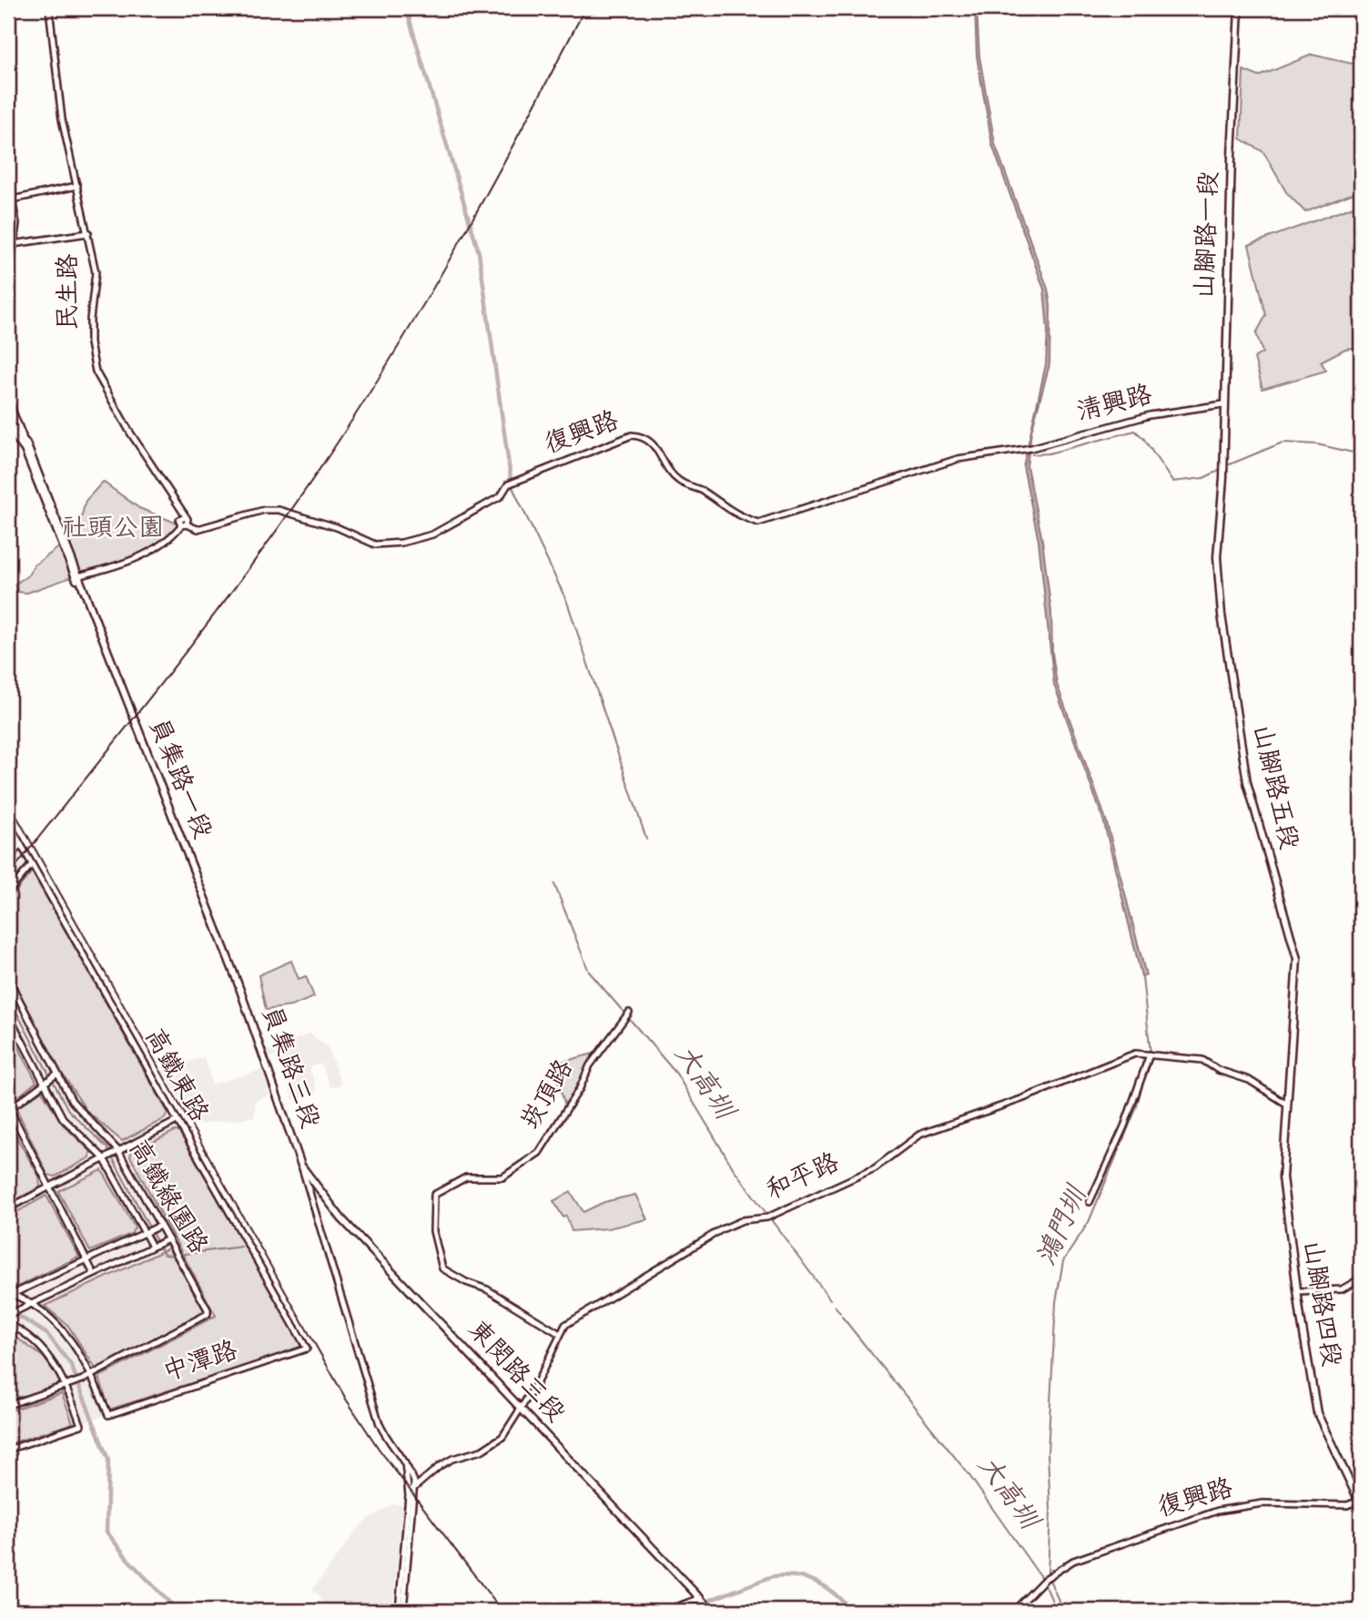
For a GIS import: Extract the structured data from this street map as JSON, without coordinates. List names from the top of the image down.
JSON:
{
  "streets": {
    "main road": [
      "山腳路一段",
      "員集路一段",
      "山腳路五段",
      "員集路三段",
      "山腳路四段",
      "東閔路三段"
    ],
    "street": [
      "民生路",
      "清興路",
      "復興路",
      "高鐵東路",
      "崁頂路",
      "和平路",
      "高鐵綠園路",
      "中潭路"
    ]
  },
  "crossings": [
    ["山腳路一段", "清興路"],
    ["山腳路一段", "山腳路五段"],
    ["民生路", "復興路"],
    ["清興路", "復興路"],
    ["復興路", "山腳路四段"],
    ["員集路一段", "員集路三段"],
    ["山腳路五段", "和平路"],
    ["山腳路五段", "山腳路四段"],
    ["員集路三段", "東閔路三段"],
    ["高鐵東路", "中潭路"],
    ["崁頂路", "和平路"],
    ["和平路", "山腳路四段"],
    ["和平路", "東閔路三段"],
    ["高鐵綠園路", "中潭路"]
  ],
  "water": ["大高圳", "鴻門圳"],
  "parks": ["社頭公園"]
}
